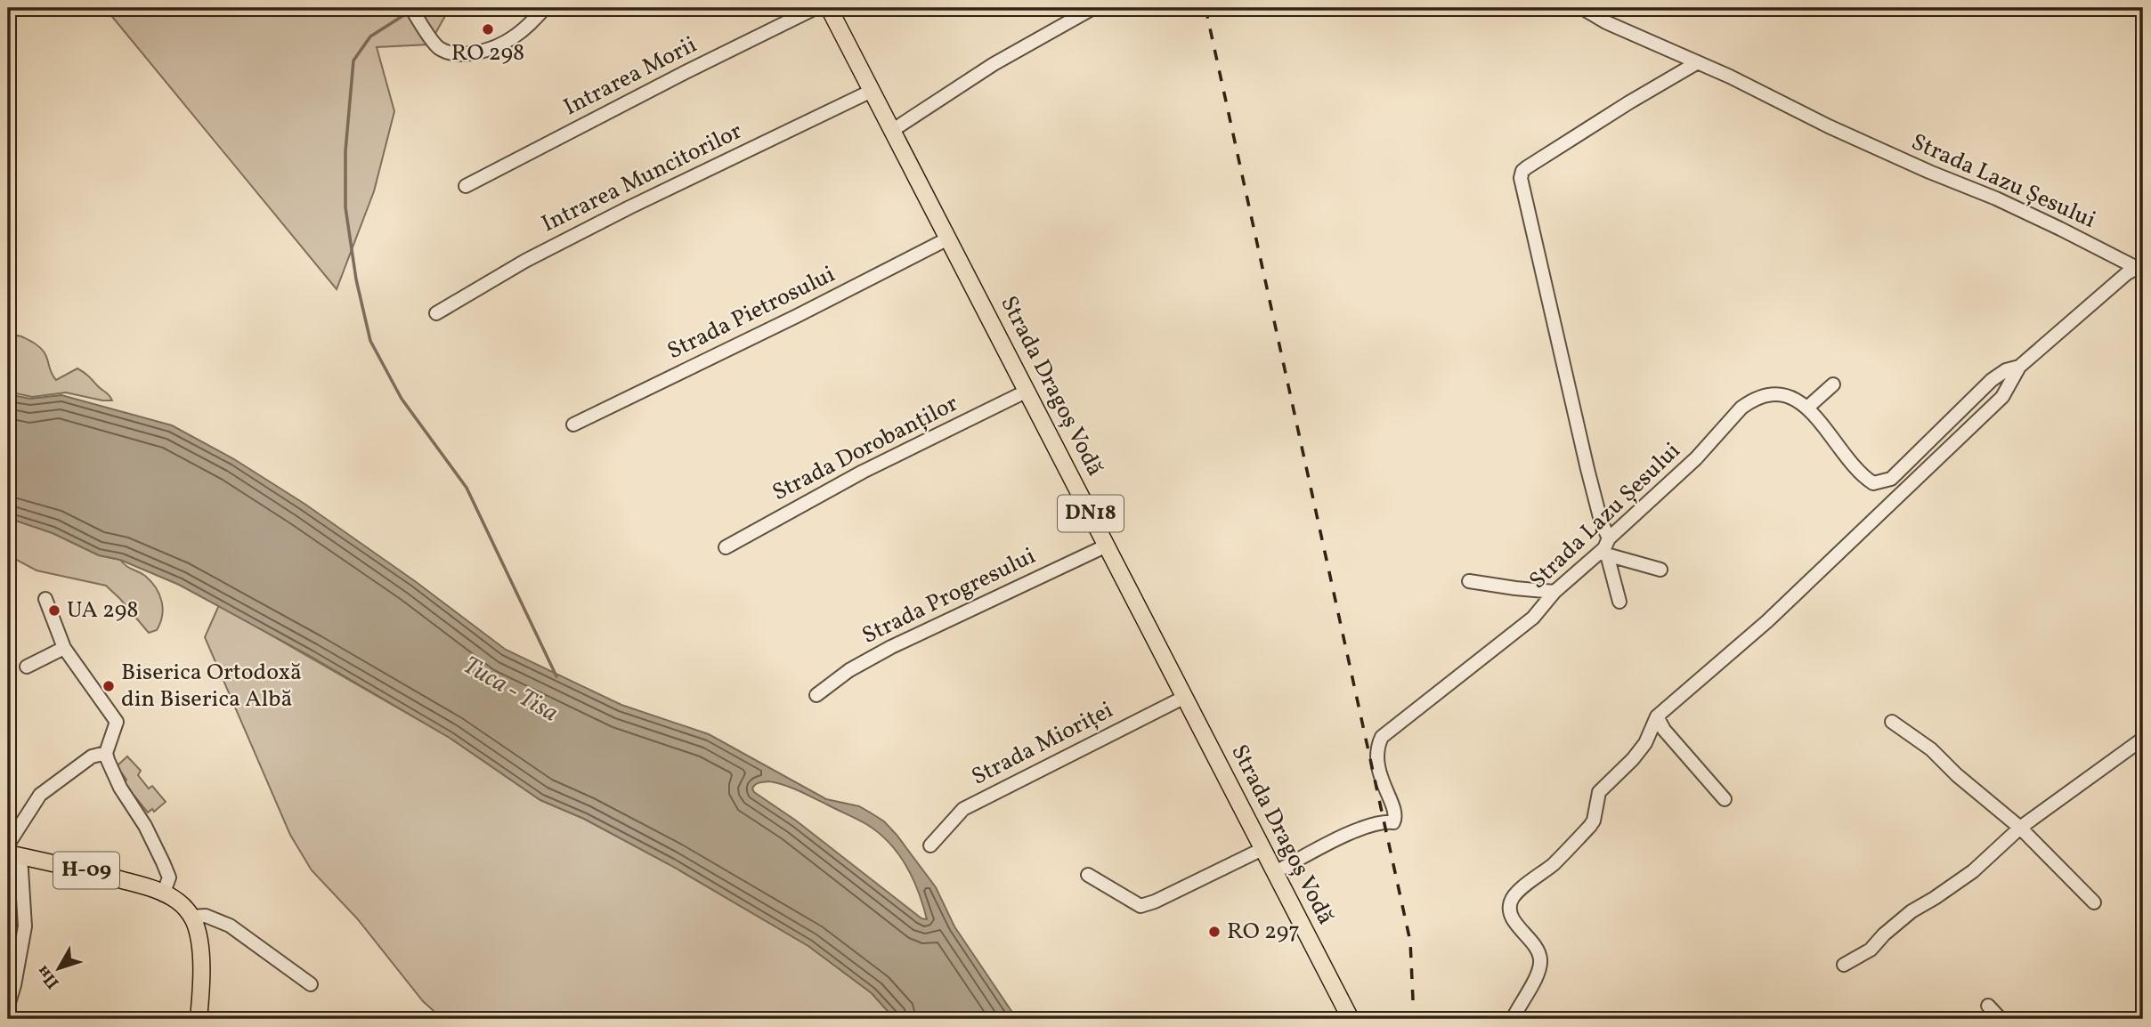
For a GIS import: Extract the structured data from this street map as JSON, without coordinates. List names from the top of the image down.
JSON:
{
  "streets": {
    "main road": ["Strada Dragoș Vodă", "DN18", "Н-09"],
    "street": [
      "Intrarea Morii",
      "Intrarea Muncitorilor",
      "Strada Lazu Șesului",
      "Strada Pietrosului",
      "Strada Dorobanților",
      "Strada Progresului",
      "Strada Mioriței"
    ]
  },
  "crossings": [
    ["Intrarea Muncitorilor", "Strada Dragoș Vodă"],
    ["Strada Lazu Șesului", "Strada Dragoș Vodă"],
    ["Strada Pietrosului", "Strada Dragoș Vodă"],
    ["Strada Dragoș Vodă", "Strada Dorobanților"],
    ["Strada Dragoș Vodă", "Strada Progresului"],
    ["Strada Dragoș Vodă", "Strada Mioriței"]
  ],
  "water": ["Тиса - Tisa"],
  "places": [
    "RO 298",
    "UA 298",
    "Biserica Ortodoxă din Biserica Albă",
    "RO 297"
  ],
  "north": "bottom left"
}
